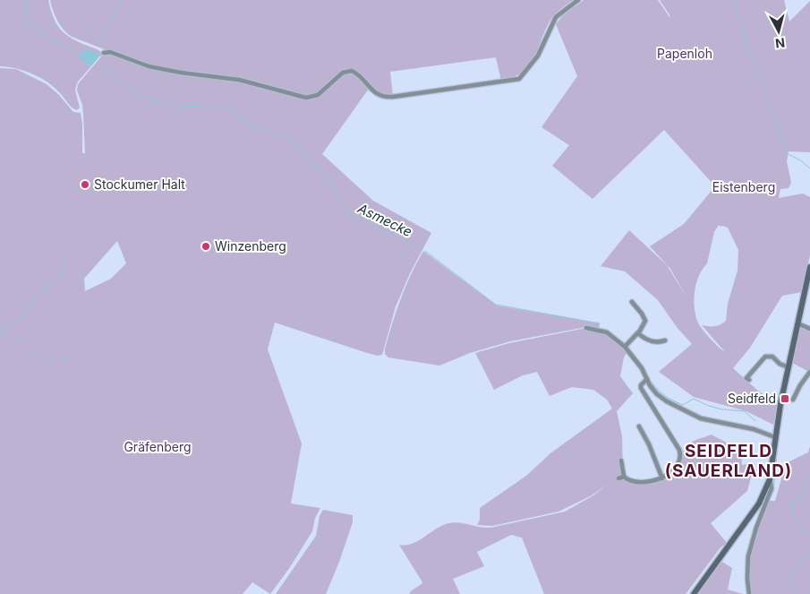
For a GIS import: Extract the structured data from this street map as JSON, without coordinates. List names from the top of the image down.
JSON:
{
  "districts": ["SEIDFELD (SAUERLAND)"],
  "water": ["Asmecke"],
  "parks": ["Papenloh", "Eistenberg", "Gräfenberg"],
  "places": {
    "other": ["Stockumer Halt", "Winzenberg"],
    "transit": ["Seidfeld"]
  },
  "north": "bottom"
}
